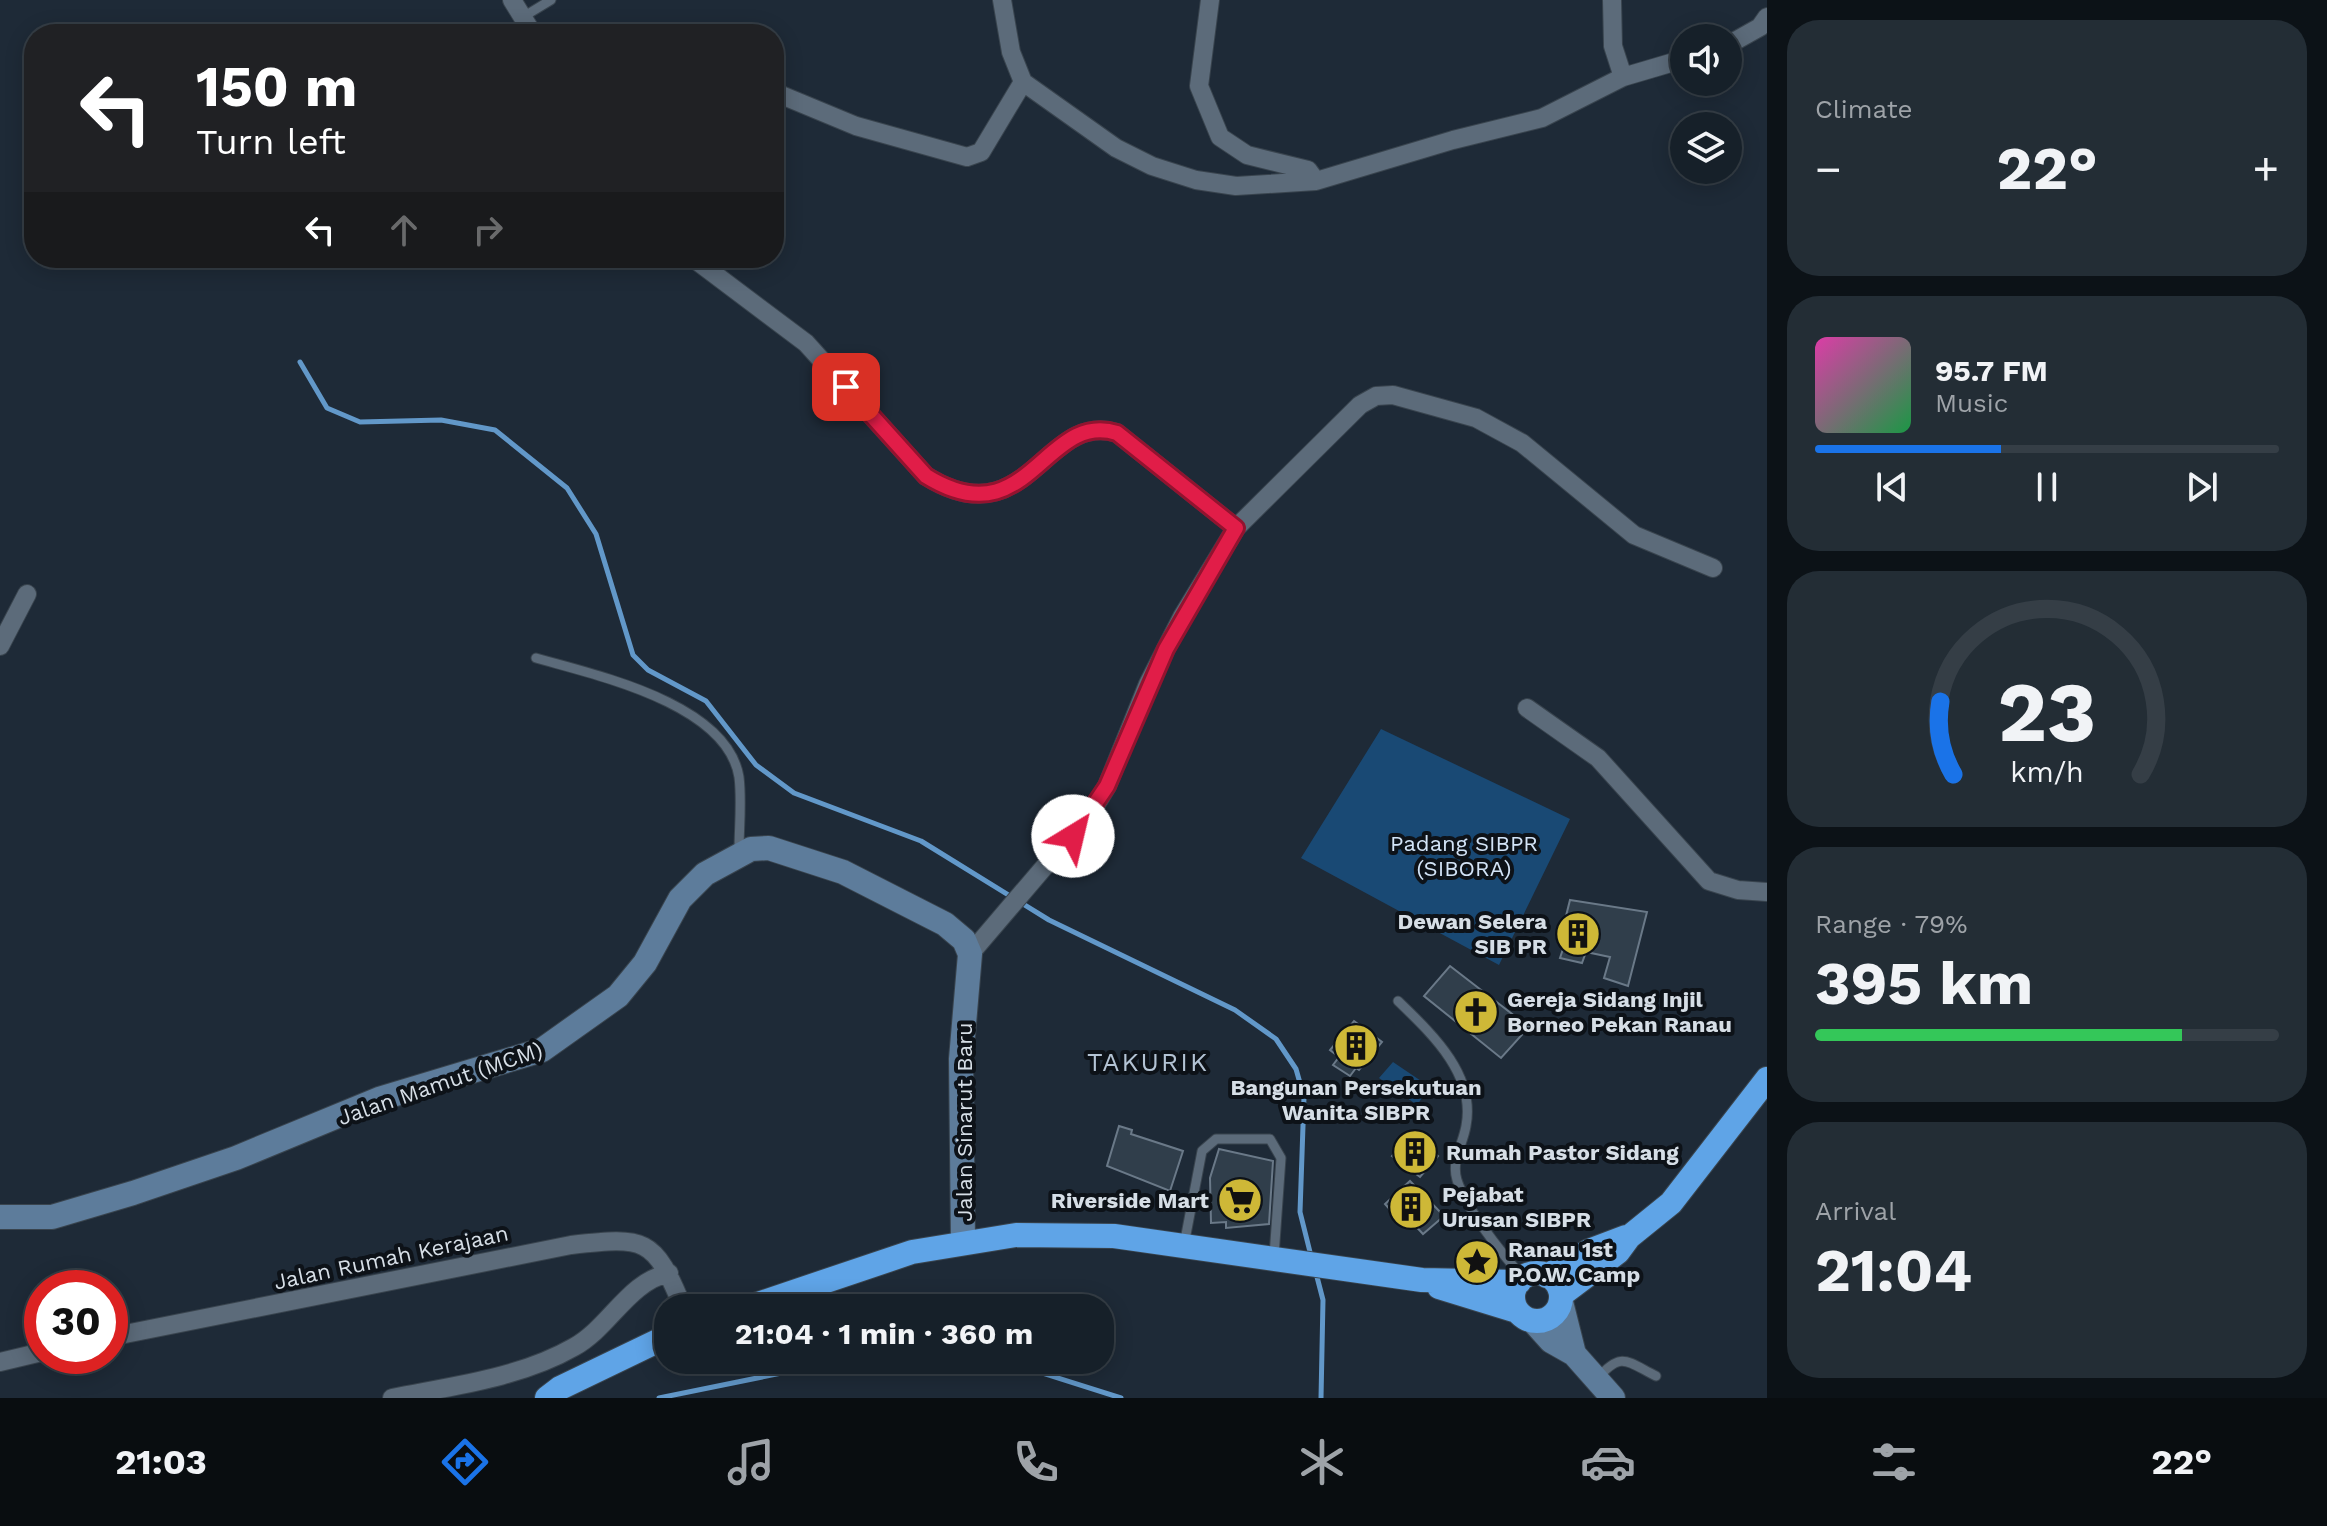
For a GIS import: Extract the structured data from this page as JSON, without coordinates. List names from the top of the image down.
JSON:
{
  "streets": {
    "street": ["Jalan Mamut (MCM)", "Jalan Sinarut Baru", "Jalan Rumah Kerajaan"]
  },
  "crossings": [
    ["Jalan Mamut (MCM)", "Jalan Sinarut Baru"]
  ],
  "districts": ["TAKURIK"],
  "parks": ["Padang SIBPR (SIBORA)"],
  "places": {
    "building": [
      "Dewan Selera SIB PR",
      "Bangunan Persekutuan Wanita SIBPR",
      "Rumah Pastor Sidang",
      "Pejabat Urusan SIBPR"
    ],
    "church": ["Gereja Sidang Injil Borneo Pekan Ranau"],
    "supermarket": ["Riverside Mart"],
    "place": ["Ranau 1st P.O.W. Camp"]
  },
  "page": {
    "tile": [
      "Climate",
      ["Range · 79%", "395 km"],
      ["Arrival", "21:04"]
    ],
    "turn": ["150 m", "Turn left"],
    "heat": ["−", "22°", "+"],
    "song": ["95.7 FM", "Music"],
    "limit": "30",
    "trip": "21:04 · 1 min · 360 m",
    "tabs": ["21:03", "22°"],
    "gauge": ["23", "km/h"]
  }
}
